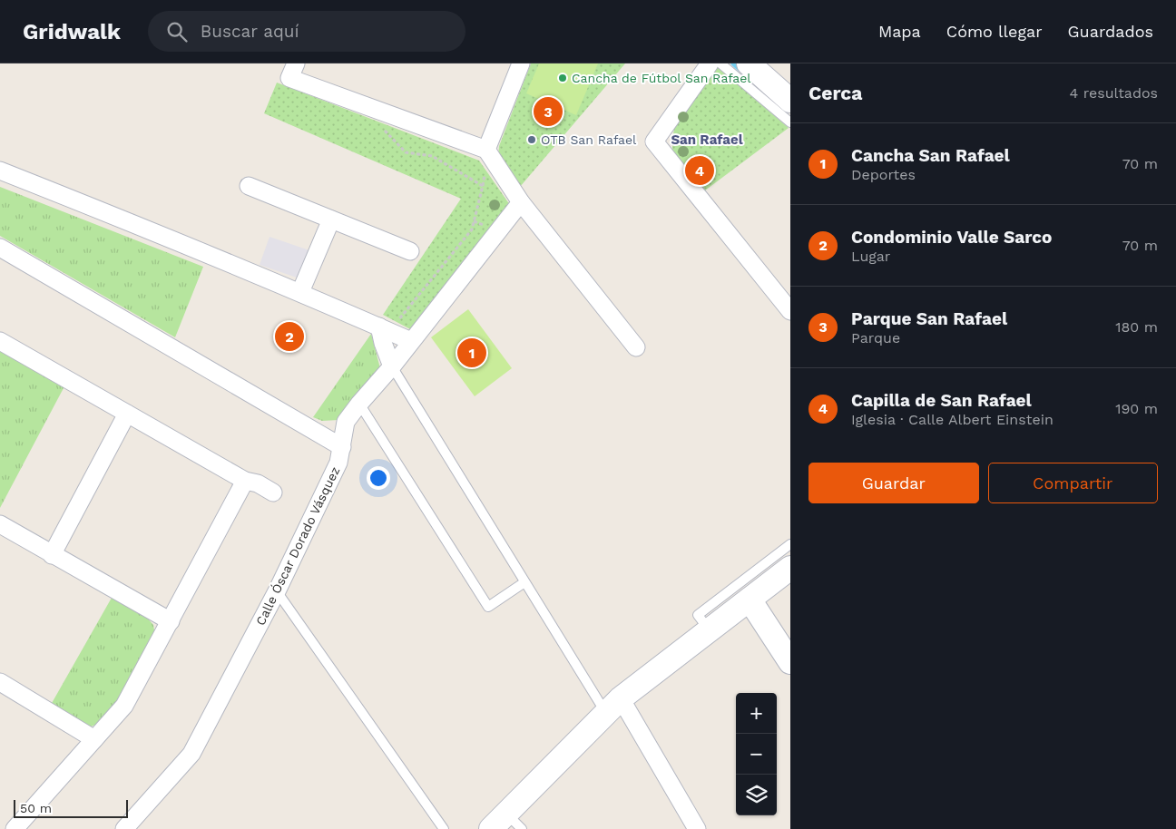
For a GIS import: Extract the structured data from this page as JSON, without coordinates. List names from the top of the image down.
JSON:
{
  "streets": {
    "street": ["Calle Óscar Dorado Vásquez"]
  },
  "districts": ["San Rafael"],
  "places": ["Cancha de Fútbol San Rafael", "OTB San Rafael"],
  "scale_bar": "50 m",
  "page": {
    "header": "Gridwalk",
    "search": "Buscar aquí",
    "nav": ["Mapa", "Cómo llegar", "Guardados"],
    "heading": ["Cerca", "4 resultados"],
    "pins": [
      "3",
      "4",
      "2",
      "1"
    ],
    "list": [
      {
        "mark": "1",
        "name": "Cancha San Rafael",
        "note": "Deportes",
        "value": "70 m"
      },
      {
        "mark": "2",
        "name": "Condominio Valle Sarco",
        "note": "Lugar",
        "value": "70 m"
      },
      {
        "mark": "3",
        "name": "Parque San Rafael",
        "note": "Parque",
        "value": "180 m"
      },
      {
        "mark": "4",
        "name": "Capilla de San Rafael",
        "note": "Iglesia · Calle Albert Einstein",
        "value": "190 m"
      }
    ],
    "buttons": ["Guardar", "Compartir"],
    "map_buttons": ["+", "−"],
    "scale": "50 m"
  }
}
